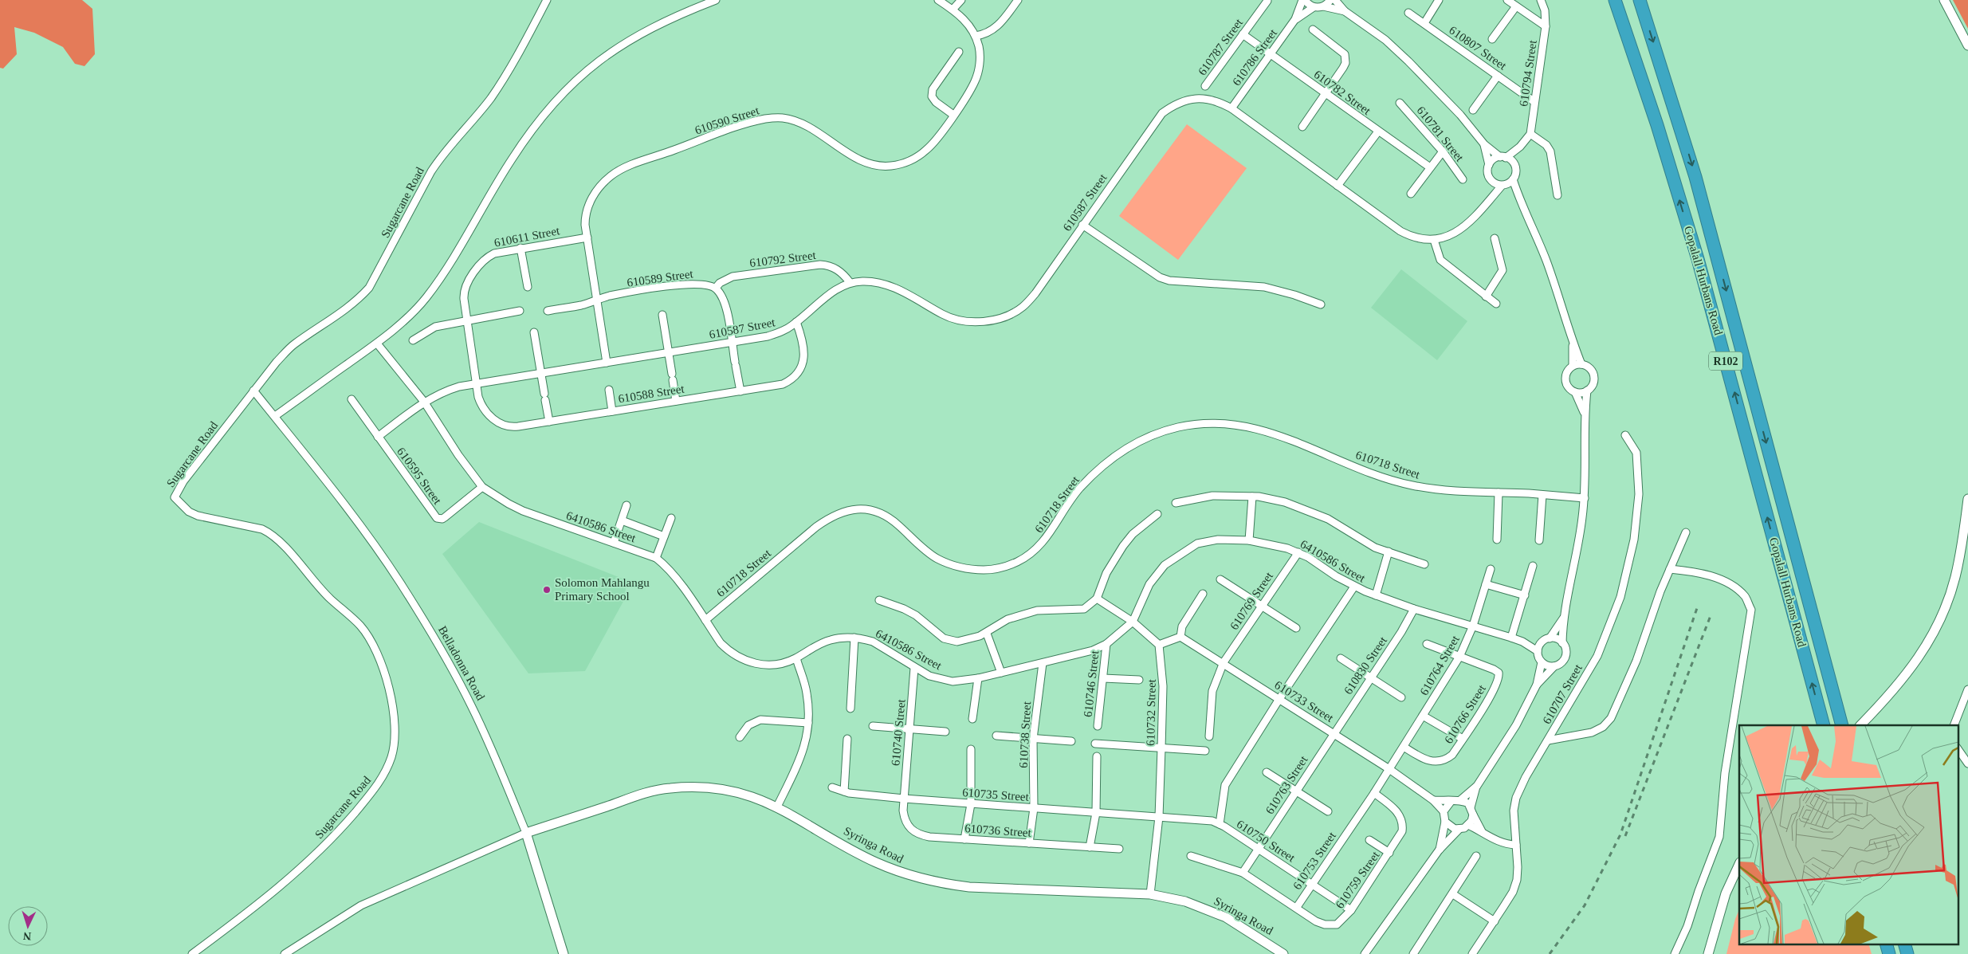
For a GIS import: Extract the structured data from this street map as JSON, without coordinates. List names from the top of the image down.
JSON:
{
  "streets": {
    "highway": ["Gopalall Hurbans Road", "R102"],
    "street": [
      "610787 Street",
      "610807 Street",
      "610786 Street",
      "610794 Street",
      "610782 Street",
      "610590 Street",
      "610781 Street",
      "Sugarcane Road",
      "610587 Street",
      "610611 Street",
      "610792 Street",
      "610589 Street",
      "610588 Street",
      "610718 Street",
      "610595 Street",
      "6410586 Street",
      "610769 Street",
      "Belladonna Road",
      "610830 Street",
      "610764 Street",
      "610746 Street",
      "610707 Street",
      "610733 Street",
      "610732 Street",
      "610766 Street",
      "610740 Street",
      "610738 Street",
      "610763 Street",
      "610735 Street",
      "610736 Street",
      "610750 Street",
      "Syringa Road",
      "610753 Street",
      "610759 Street"
    ]
  },
  "crossings": [
    ["610787 Street", "610782 Street"],
    ["610807 Street", "610794 Street"],
    ["610786 Street", "610782 Street"],
    ["610786 Street", "610587 Street"],
    ["610590 Street", "610587 Street"],
    ["610590 Street", "610611 Street"],
    ["610590 Street", "610589 Street"],
    ["Sugarcane Road", "Belladonna Road"],
    ["610587 Street", "610611 Street"],
    ["610587 Street", "610792 Street"],
    ["610587 Street", "610588 Street"],
    ["610587 Street", "610595 Street"],
    ["610587 Street", "6410586 Street"],
    ["610611 Street", "610588 Street"],
    ["610792 Street", "610589 Street"],
    ["610718 Street", "6410586 Street"],
    ["610595 Street", "6410586 Street"],
    ["6410586 Street", "610769 Street"],
    ["6410586 Street", "610830 Street"],
    ["6410586 Street", "610764 Street"],
    ["6410586 Street", "610746 Street"],
    ["6410586 Street", "610740 Street"],
    ["6410586 Street", "610738 Street"],
    ["610769 Street", "610733 Street"],
    ["Belladonna Road", "Syringa Road"],
    ["610830 Street", "610733 Street"],
    ["610830 Street", "610763 Street"],
    ["610764 Street", "610733 Street"],
    ["610764 Street", "610766 Street"],
    ["610764 Street", "610753 Street"],
    ["610733 Street", "610763 Street"],
    ["610733 Street", "610753 Street"],
    ["610732 Street", "610735 Street"],
    ["610732 Street", "610750 Street"],
    ["610732 Street", "Syringa Road"],
    ["610740 Street", "610735 Street"],
    ["610740 Street", "610736 Street"],
    ["610738 Street", "610735 Street"],
    ["610738 Street", "610736 Street"],
    ["610763 Street", "610750 Street"],
    ["610763 Street", "610759 Street"],
    ["610735 Street", "610736 Street"],
    ["610735 Street", "610750 Street"],
    ["610750 Street", "610753 Street"],
    ["610750 Street", "610759 Street"],
    ["610753 Street", "610759 Street"]
  ],
  "places": ["Solomon Mahlangu Primary School"],
  "north": "bottom"
}
